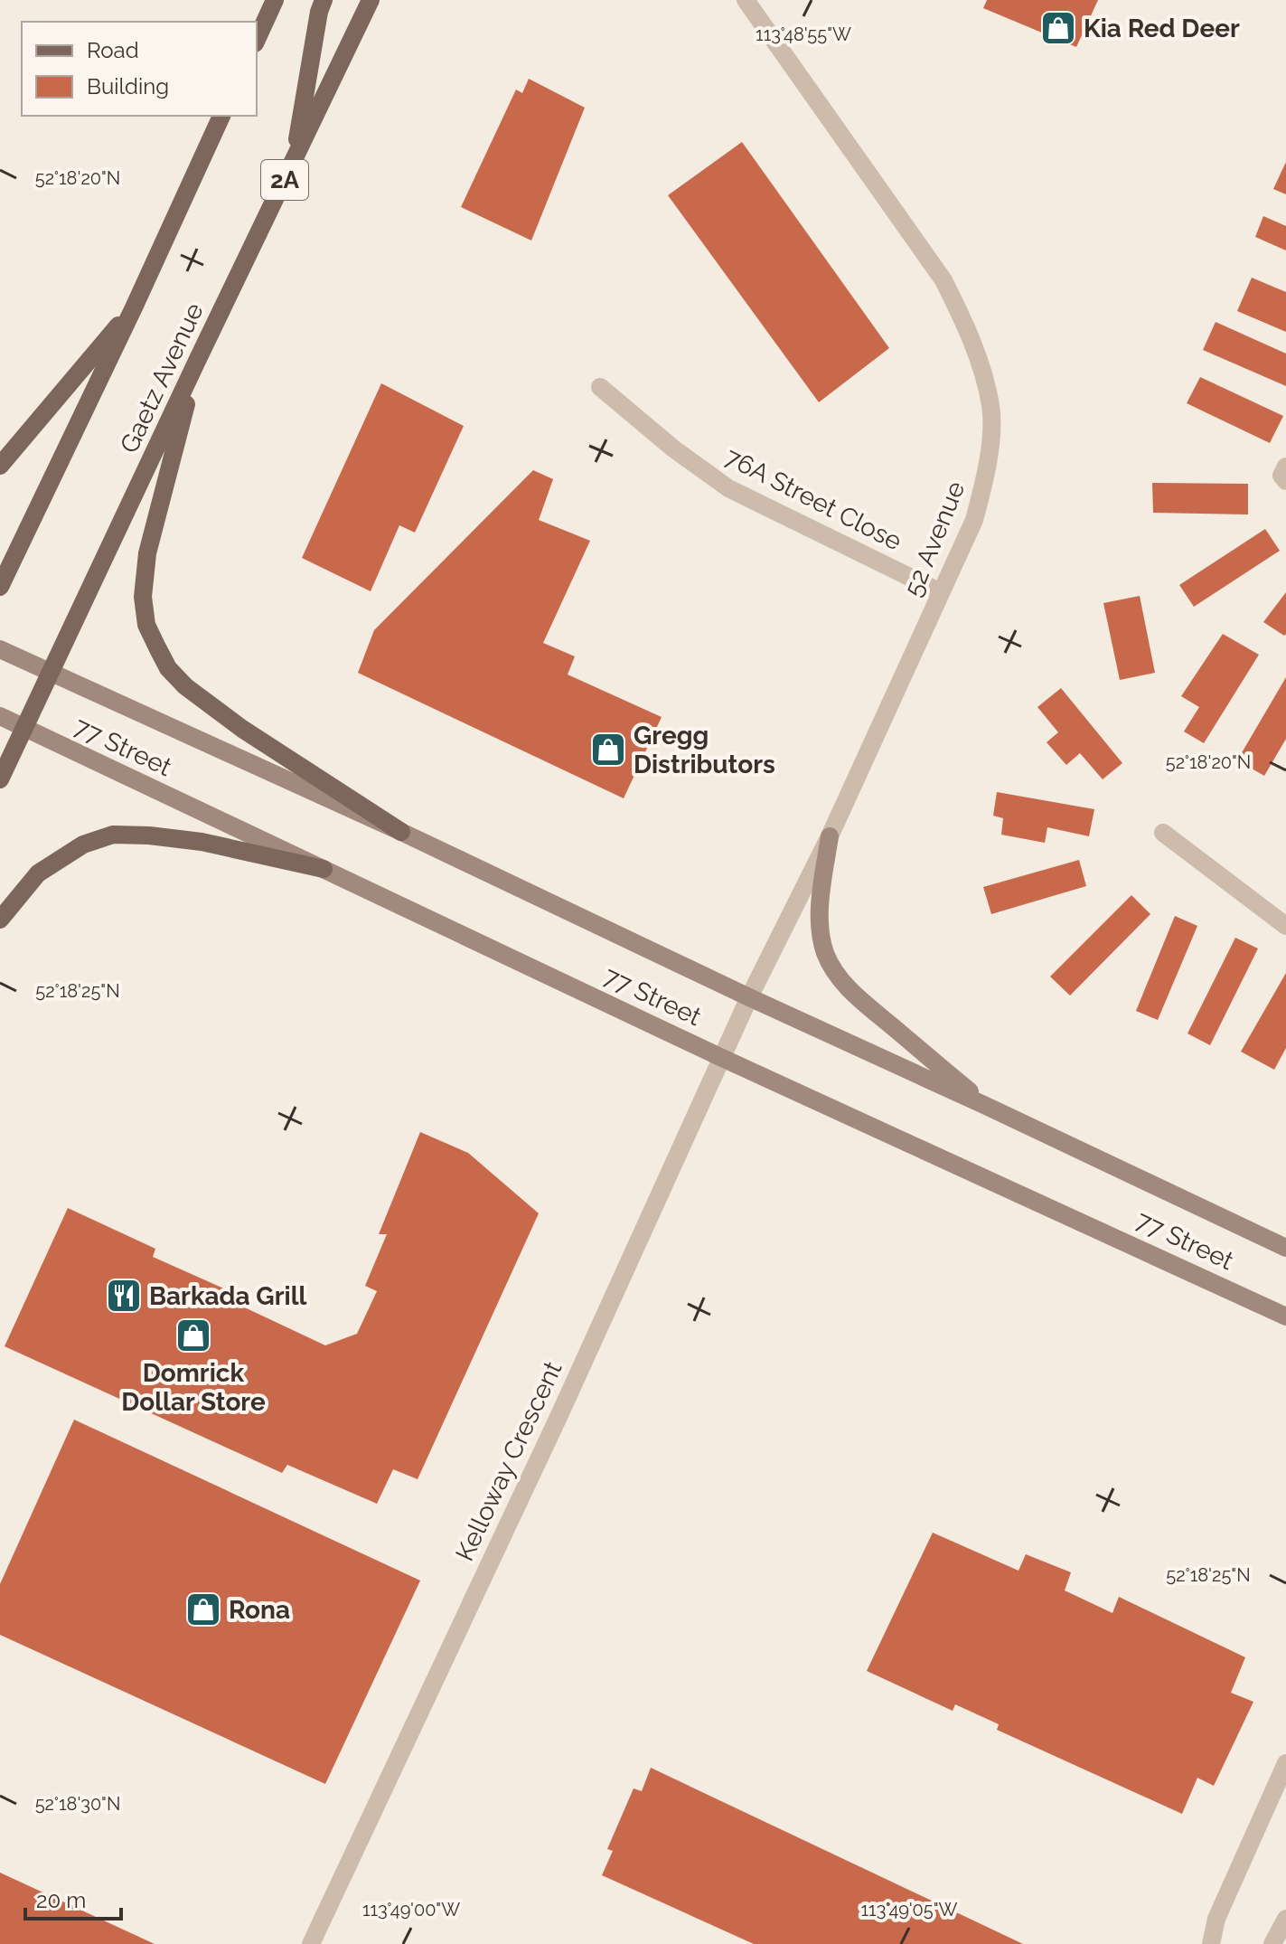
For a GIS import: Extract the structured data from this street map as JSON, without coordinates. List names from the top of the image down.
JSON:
{
  "streets": {
    "main road": ["2A", "Gaetz Avenue", "77 Street"],
    "street": ["76A Street Close", "52 Avenue", "Kelloway Crescent"]
  },
  "crossings": [
    ["Gaetz Avenue", "77 Street"],
    ["76A Street Close", "52 Avenue"],
    ["52 Avenue", "77 Street"],
    ["52 Avenue", "Kelloway Crescent"],
    ["77 Street", "Kelloway Crescent"]
  ],
  "places": {
    "shop": [
      "Kia Red Deer",
      "Gregg Distributors",
      "Domrick Dollar Store",
      "Rona"
    ],
    "restaurant": ["Barkada Grill"]
  },
  "legend": ["Road", "Building"],
  "scale_bar": "20 m",
  "coordinates": [
    "113°48'55\"W",
    "52°18'20\"N",
    "52°18'25\"N",
    "52°18'30\"N",
    "113°49'00\"W",
    "113°49'05\"W"
  ]
}
